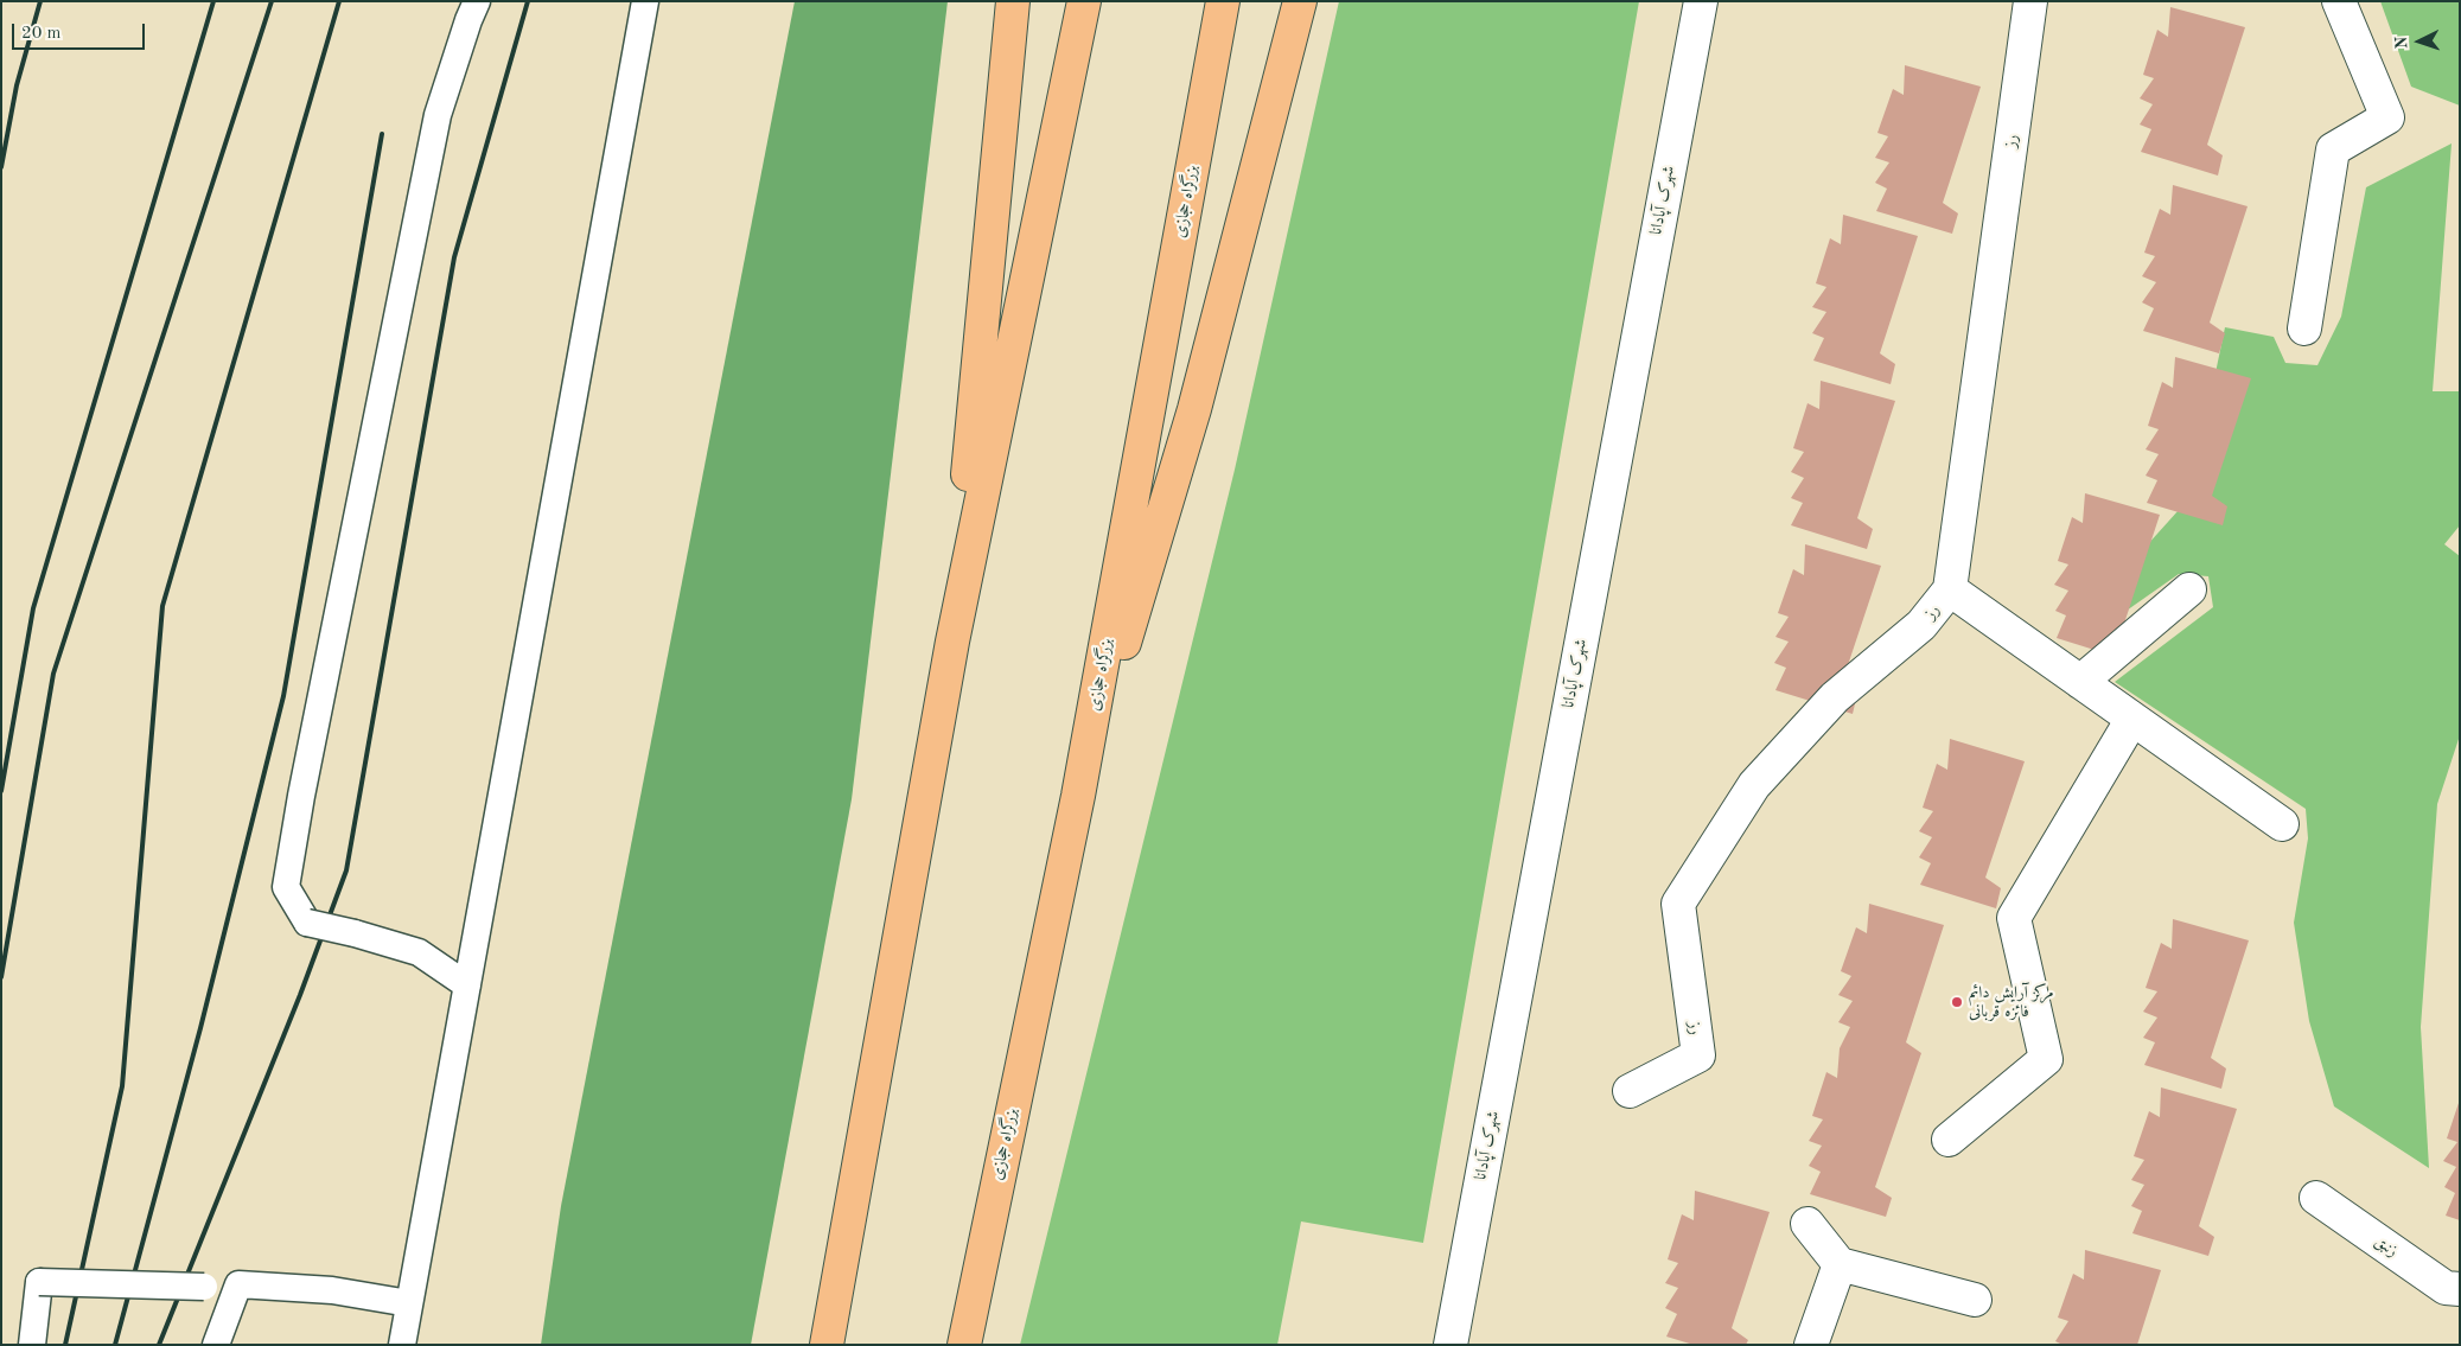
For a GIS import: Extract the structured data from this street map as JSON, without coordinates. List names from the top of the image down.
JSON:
{
  "streets": {
    "highway": ["بزرگراه حجازی"],
    "street": ["رز", "شهرک آپادانا", "زنبق"]
  },
  "places": ["مرکز آرایش دائم فائزه قربانی"],
  "scale_bar": "20 m",
  "north": "left"
}
